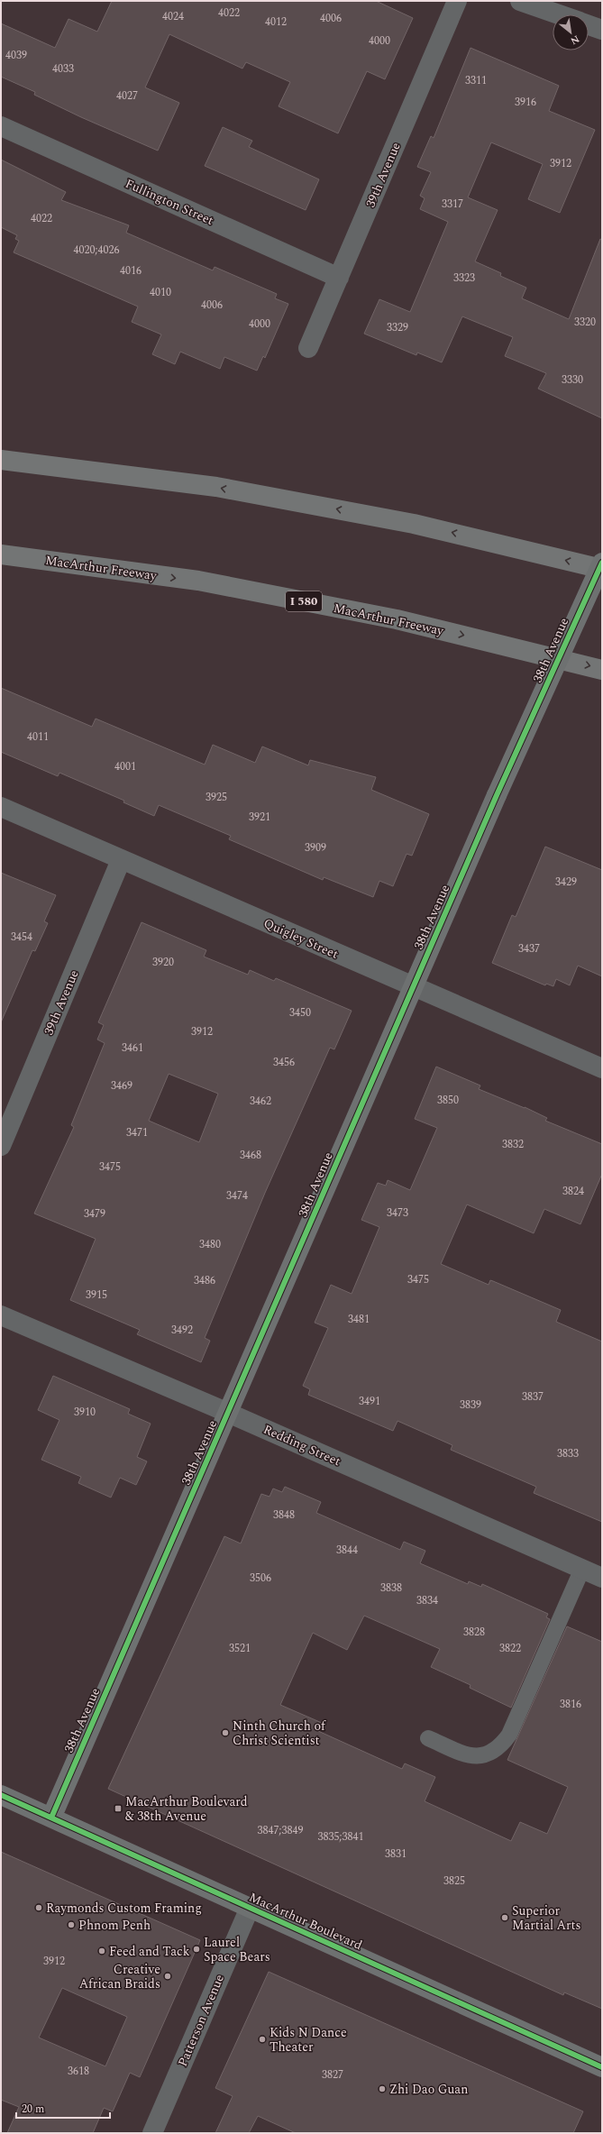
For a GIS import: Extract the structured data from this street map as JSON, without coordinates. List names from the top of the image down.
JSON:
{
  "streets": {
    "highway": ["MacArthur Freeway", "I 580"],
    "street": [
      "39th Avenue",
      "Fullington Street",
      "38th Avenue",
      "Quigley Street",
      "Redding Street",
      "MacArthur Boulevard",
      "Patterson Avenue"
    ]
  },
  "crossings": [
    ["39th Avenue", "Fullington Street"],
    ["39th Avenue", "Quigley Street"],
    ["38th Avenue", "Quigley Street"],
    ["38th Avenue", "Redding Street"],
    ["38th Avenue", "MacArthur Boulevard"],
    ["MacArthur Boulevard", "Patterson Avenue"]
  ],
  "places": {
    "other": [
      "Ninth Church of Christ Scientist",
      "Raymonds Custom Framing",
      "Superior Martial Arts",
      "Phnom Penh",
      "Laurel Space Bears",
      "Feed and Tack",
      "Creative African Braids",
      "Kids N Dance Theater",
      "Zhi Dao Guan"
    ],
    "transit": ["MacArthur Boulevard & 38th Avenue"]
  },
  "house_numbers": [
    "4022",
    "4024",
    "4006",
    "4012",
    "4000",
    "4039",
    "4033",
    "3311",
    "4027",
    "3916",
    "3912",
    "3317",
    "4022",
    "4020;4026",
    "4016",
    "3323",
    "4010",
    "4006",
    "3320",
    "4000",
    "3329",
    "3330",
    "4011",
    "4001",
    "3925",
    "3921",
    "3909",
    "3429",
    "3454",
    "3437",
    "3920",
    "3450",
    "3912",
    "3461",
    "3456",
    "3469",
    "3850",
    "3462",
    "3471",
    "3832",
    "3468",
    "3475",
    "3824",
    "3474",
    "3473",
    "3479",
    "3480",
    "3475",
    "3486",
    "3915",
    "3481",
    "3492",
    "3837",
    "3491",
    "3839",
    "3910",
    "3833",
    "3848",
    "3844",
    "3506",
    "3838",
    "3834",
    "3828",
    "3521",
    "3822",
    "3816",
    "3847;3849",
    "3835;3841",
    "3831",
    "3825",
    "3912",
    "3618",
    "3827"
  ],
  "scale_bar": "20 m",
  "north": "bottom right"
}
